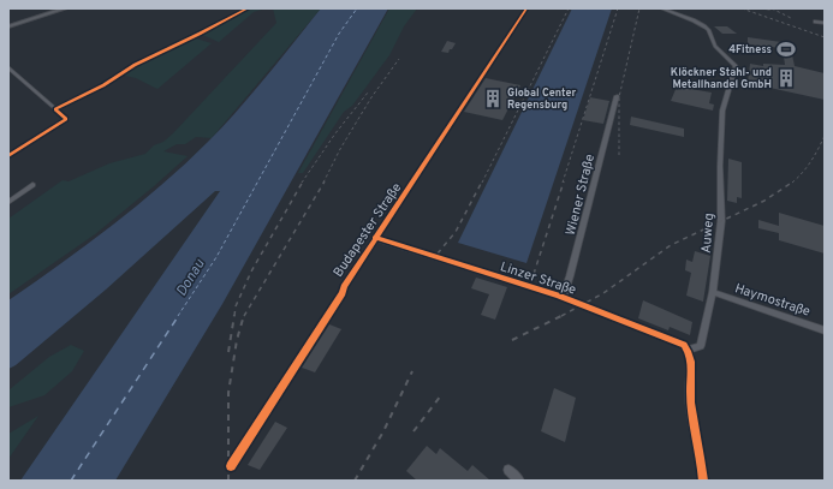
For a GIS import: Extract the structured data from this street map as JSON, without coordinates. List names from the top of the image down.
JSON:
{
  "streets": {
    "street": [
      "Wiener Straße",
      "Budapester Straße",
      "Auweg",
      "Linzer Straße",
      "Haymostraße"
    ]
  },
  "crossings": [
    ["Wiener Straße", "Linzer Straße"],
    ["Budapester Straße", "Linzer Straße"],
    ["Auweg", "Linzer Straße"],
    ["Auweg", "Haymostraße"]
  ],
  "water": ["Donau"],
  "places": {
    "sports": ["4Fitness"],
    "building": ["Klöckner Stahl- und Metallhandel GmbH", "Global Center Regensburg"]
  }
}
